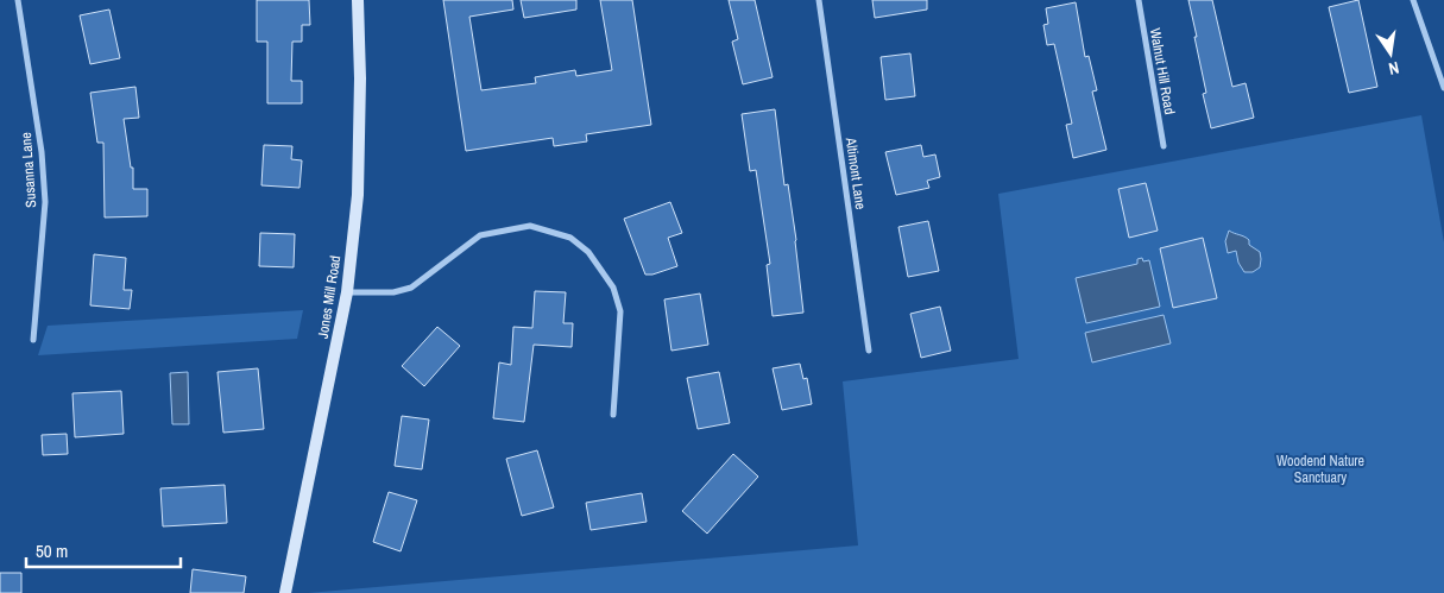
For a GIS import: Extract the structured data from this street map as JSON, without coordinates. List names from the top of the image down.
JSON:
{
  "streets": {
    "street": [
      "Walnut Hill Road",
      "Susanna Lane",
      "Altimont Lane",
      "Jones Mill Road"
    ]
  },
  "parks": ["Woodend Nature Sanctuary"],
  "scale_bar": "50 m",
  "north": "bottom"
}
